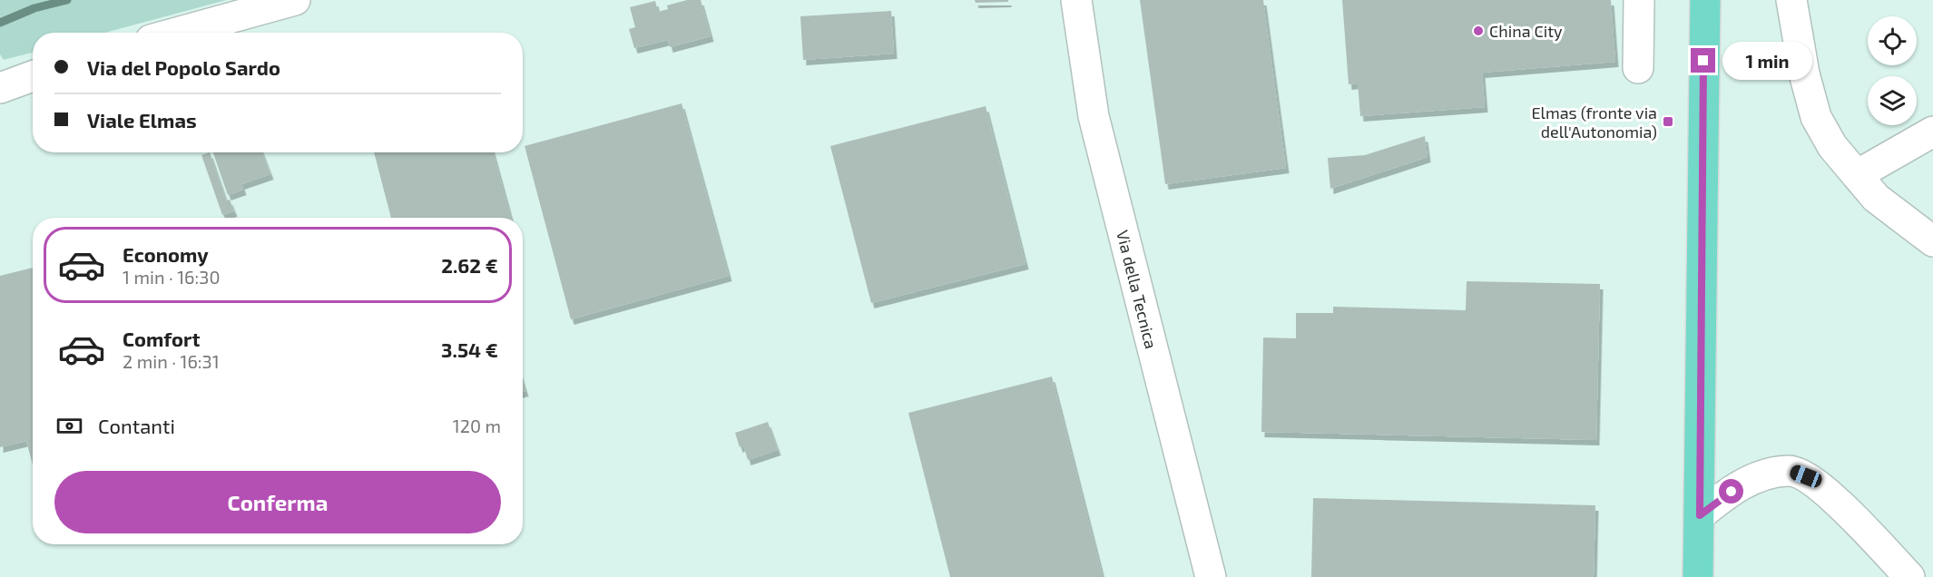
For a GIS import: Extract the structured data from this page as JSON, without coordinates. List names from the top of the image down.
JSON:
{
  "streets": {
    "street": ["Via della Tecnica"]
  },
  "places": {
    "other": ["China City"],
    "transit": ["Elmas (fronte via dell'Autonomia)"]
  },
  "page": {
    "banner": ["Via del Popolo Sardo", "Viale Elmas"],
    "bubble": "1 min",
    "list": [
      {
        "name": "Economy",
        "note": "1 min · 16:30",
        "value": "2.62 €"
      },
      {
        "name": "Comfort",
        "note": "2 min · 16:31",
        "value": "3.54 €"
      }
    ],
    "pay": ["Contanti", "120 m"],
    "buttons": "Conferma"
  }
}
